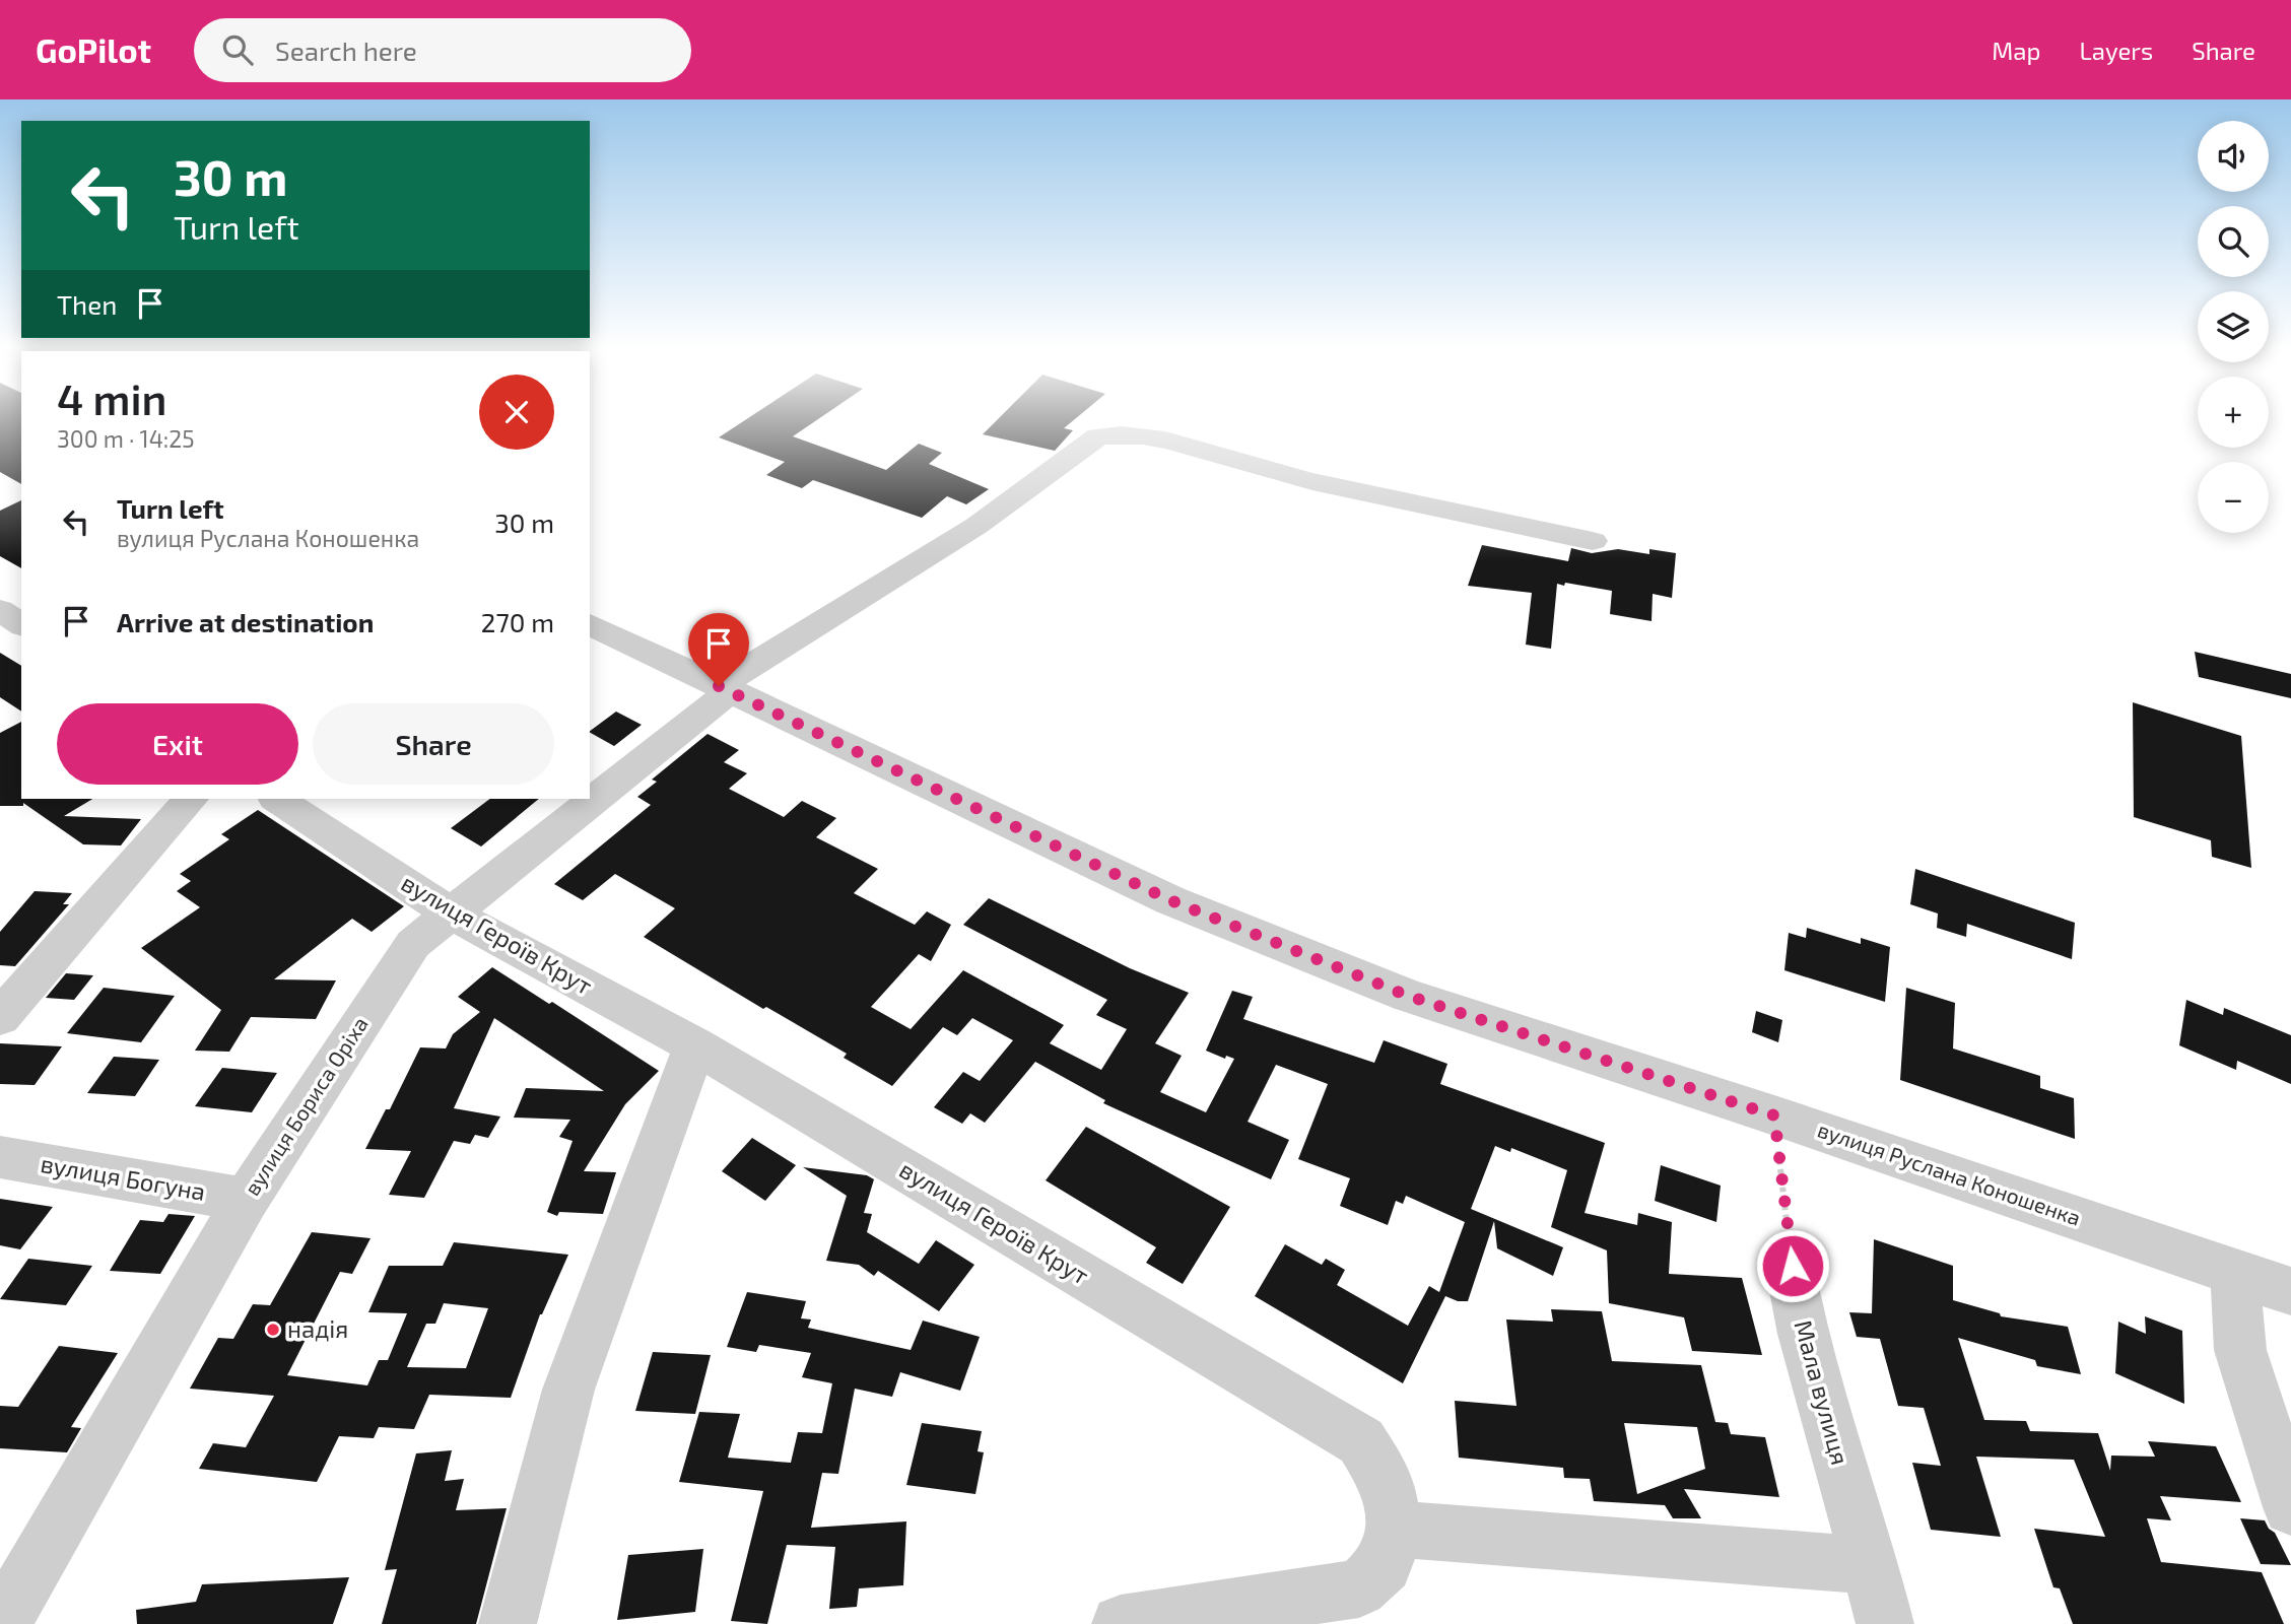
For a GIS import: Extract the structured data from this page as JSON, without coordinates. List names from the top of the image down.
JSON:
{
  "streets": {
    "street": [
      "вулиця Героїв Крут",
      "вулиця Бориса Оріха",
      "вулиця Руслана Коношенка",
      "вулиця Богуна",
      "Мала вулиця"
    ]
  },
  "crossings": [
    ["вулиця Героїв Крут", "вулиця Бориса Оріха"],
    ["вулиця Бориса Оріха", "вулиця Руслана Коношенка"],
    ["вулиця Бориса Оріха", "вулиця Богуна"],
    ["вулиця Руслана Коношенка", "Мала вулиця"]
  ],
  "places": ["надія"],
  "page": {
    "header": "GoPilot",
    "search": "Search here",
    "nav": ["Map", "Layers", "Share"],
    "map_buttons": ["+", "−"],
    "turn": ["30 m", "Turn left"],
    "then": "Then",
    "heading": ["4 min", "300 m · 14:25"],
    "list": [
      {
        "name": "Turn left",
        "note": "вулиця Руслана Коношенка",
        "value": "30 m"
      },
      {
        "name": "Arrive at destination",
        "value": "270 m"
      }
    ],
    "buttons": ["Exit", "Share"]
  }
}
